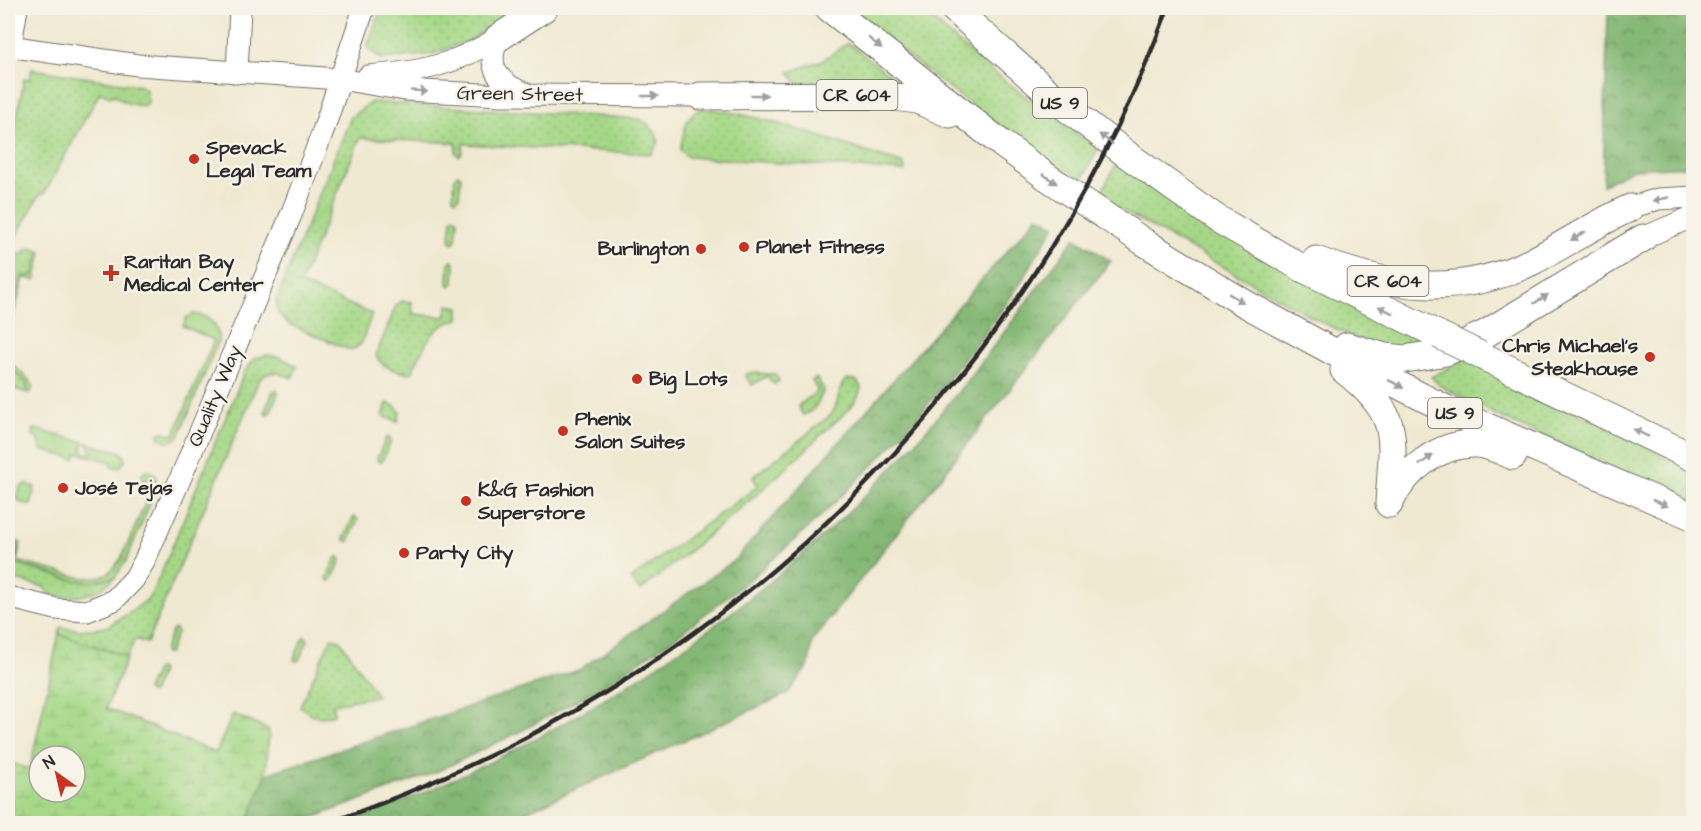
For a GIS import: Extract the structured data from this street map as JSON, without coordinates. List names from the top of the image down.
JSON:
{
  "streets": {
    "highway": ["CR 604", "US 9"],
    "street": ["Green Street", "Quality Way"]
  },
  "crossings": [
    ["Green Street", "CR 604"],
    ["Green Street", "Quality Way"],
    ["CR 604", "US 9"]
  ],
  "places": {
    "other": [
      "Spevack Legal Team",
      "Planet Fitness",
      "Burlington",
      "Chris Michael's Steakhouse",
      "Big Lots",
      "Phenix Salon Suites",
      "José Tejas",
      "K&G Fashion Superstore",
      "Party City"
    ],
    "health": ["Raritan Bay Medical Center"]
  },
  "north": "top left"
}
